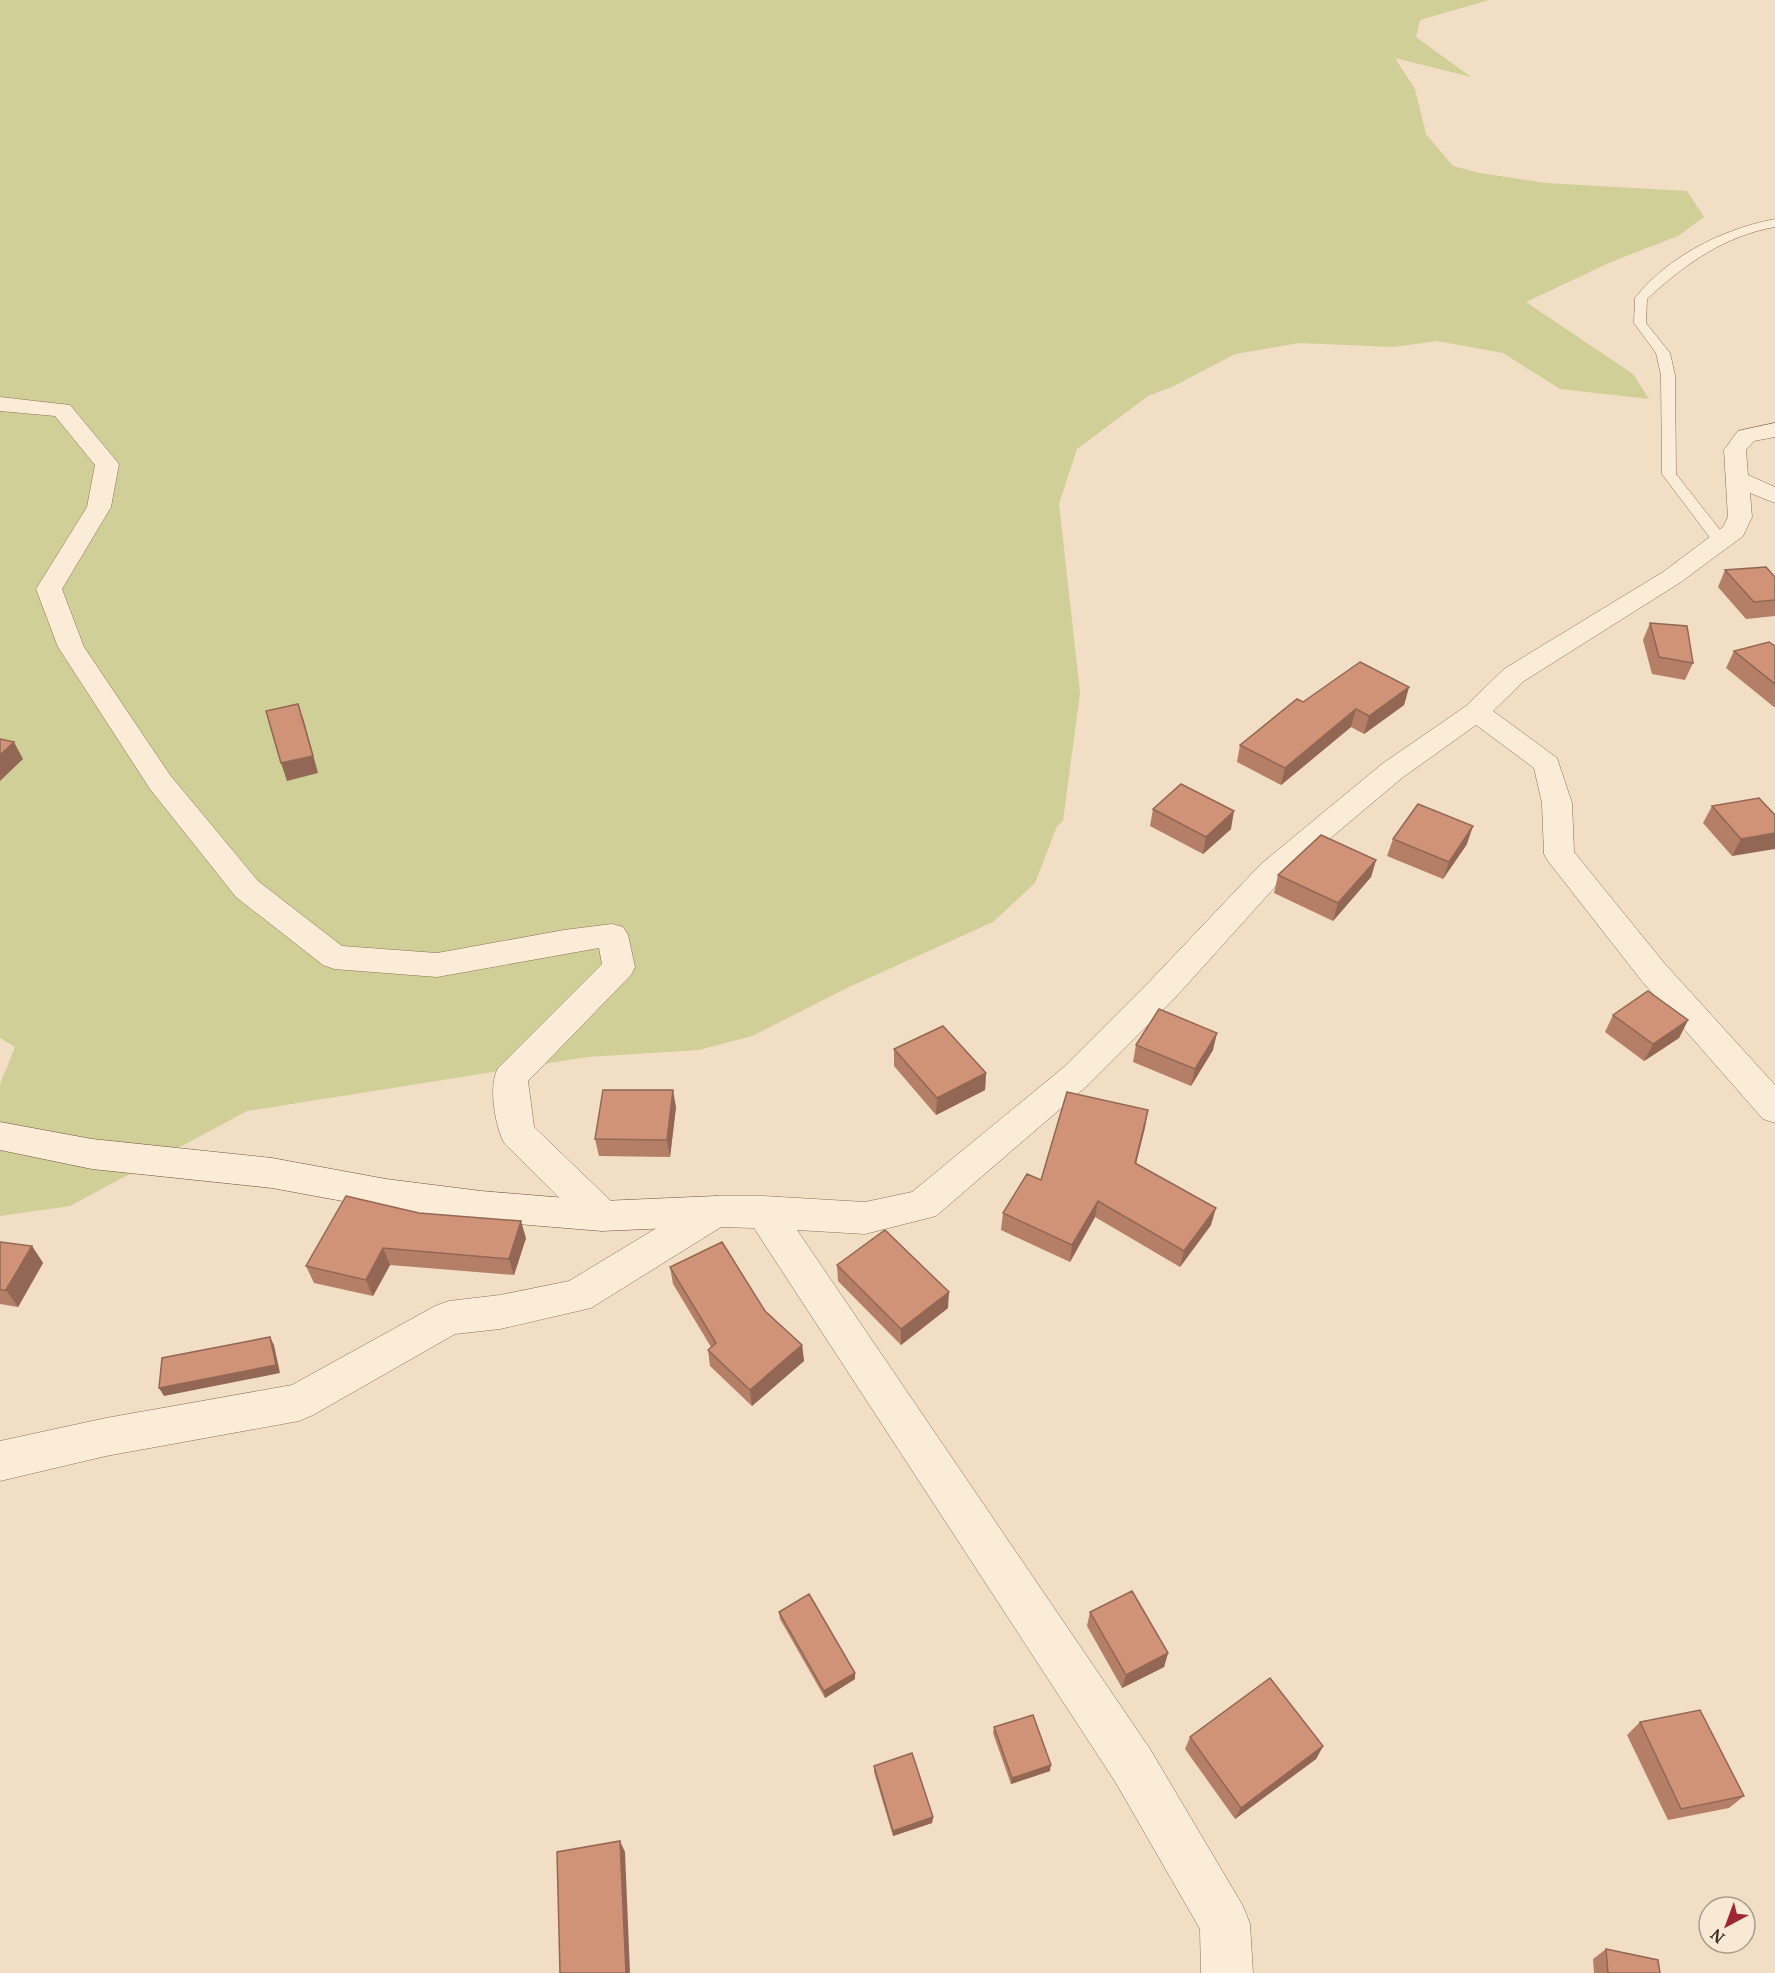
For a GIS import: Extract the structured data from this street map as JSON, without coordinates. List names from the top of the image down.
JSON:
{
  "north": "bottom left"
}
